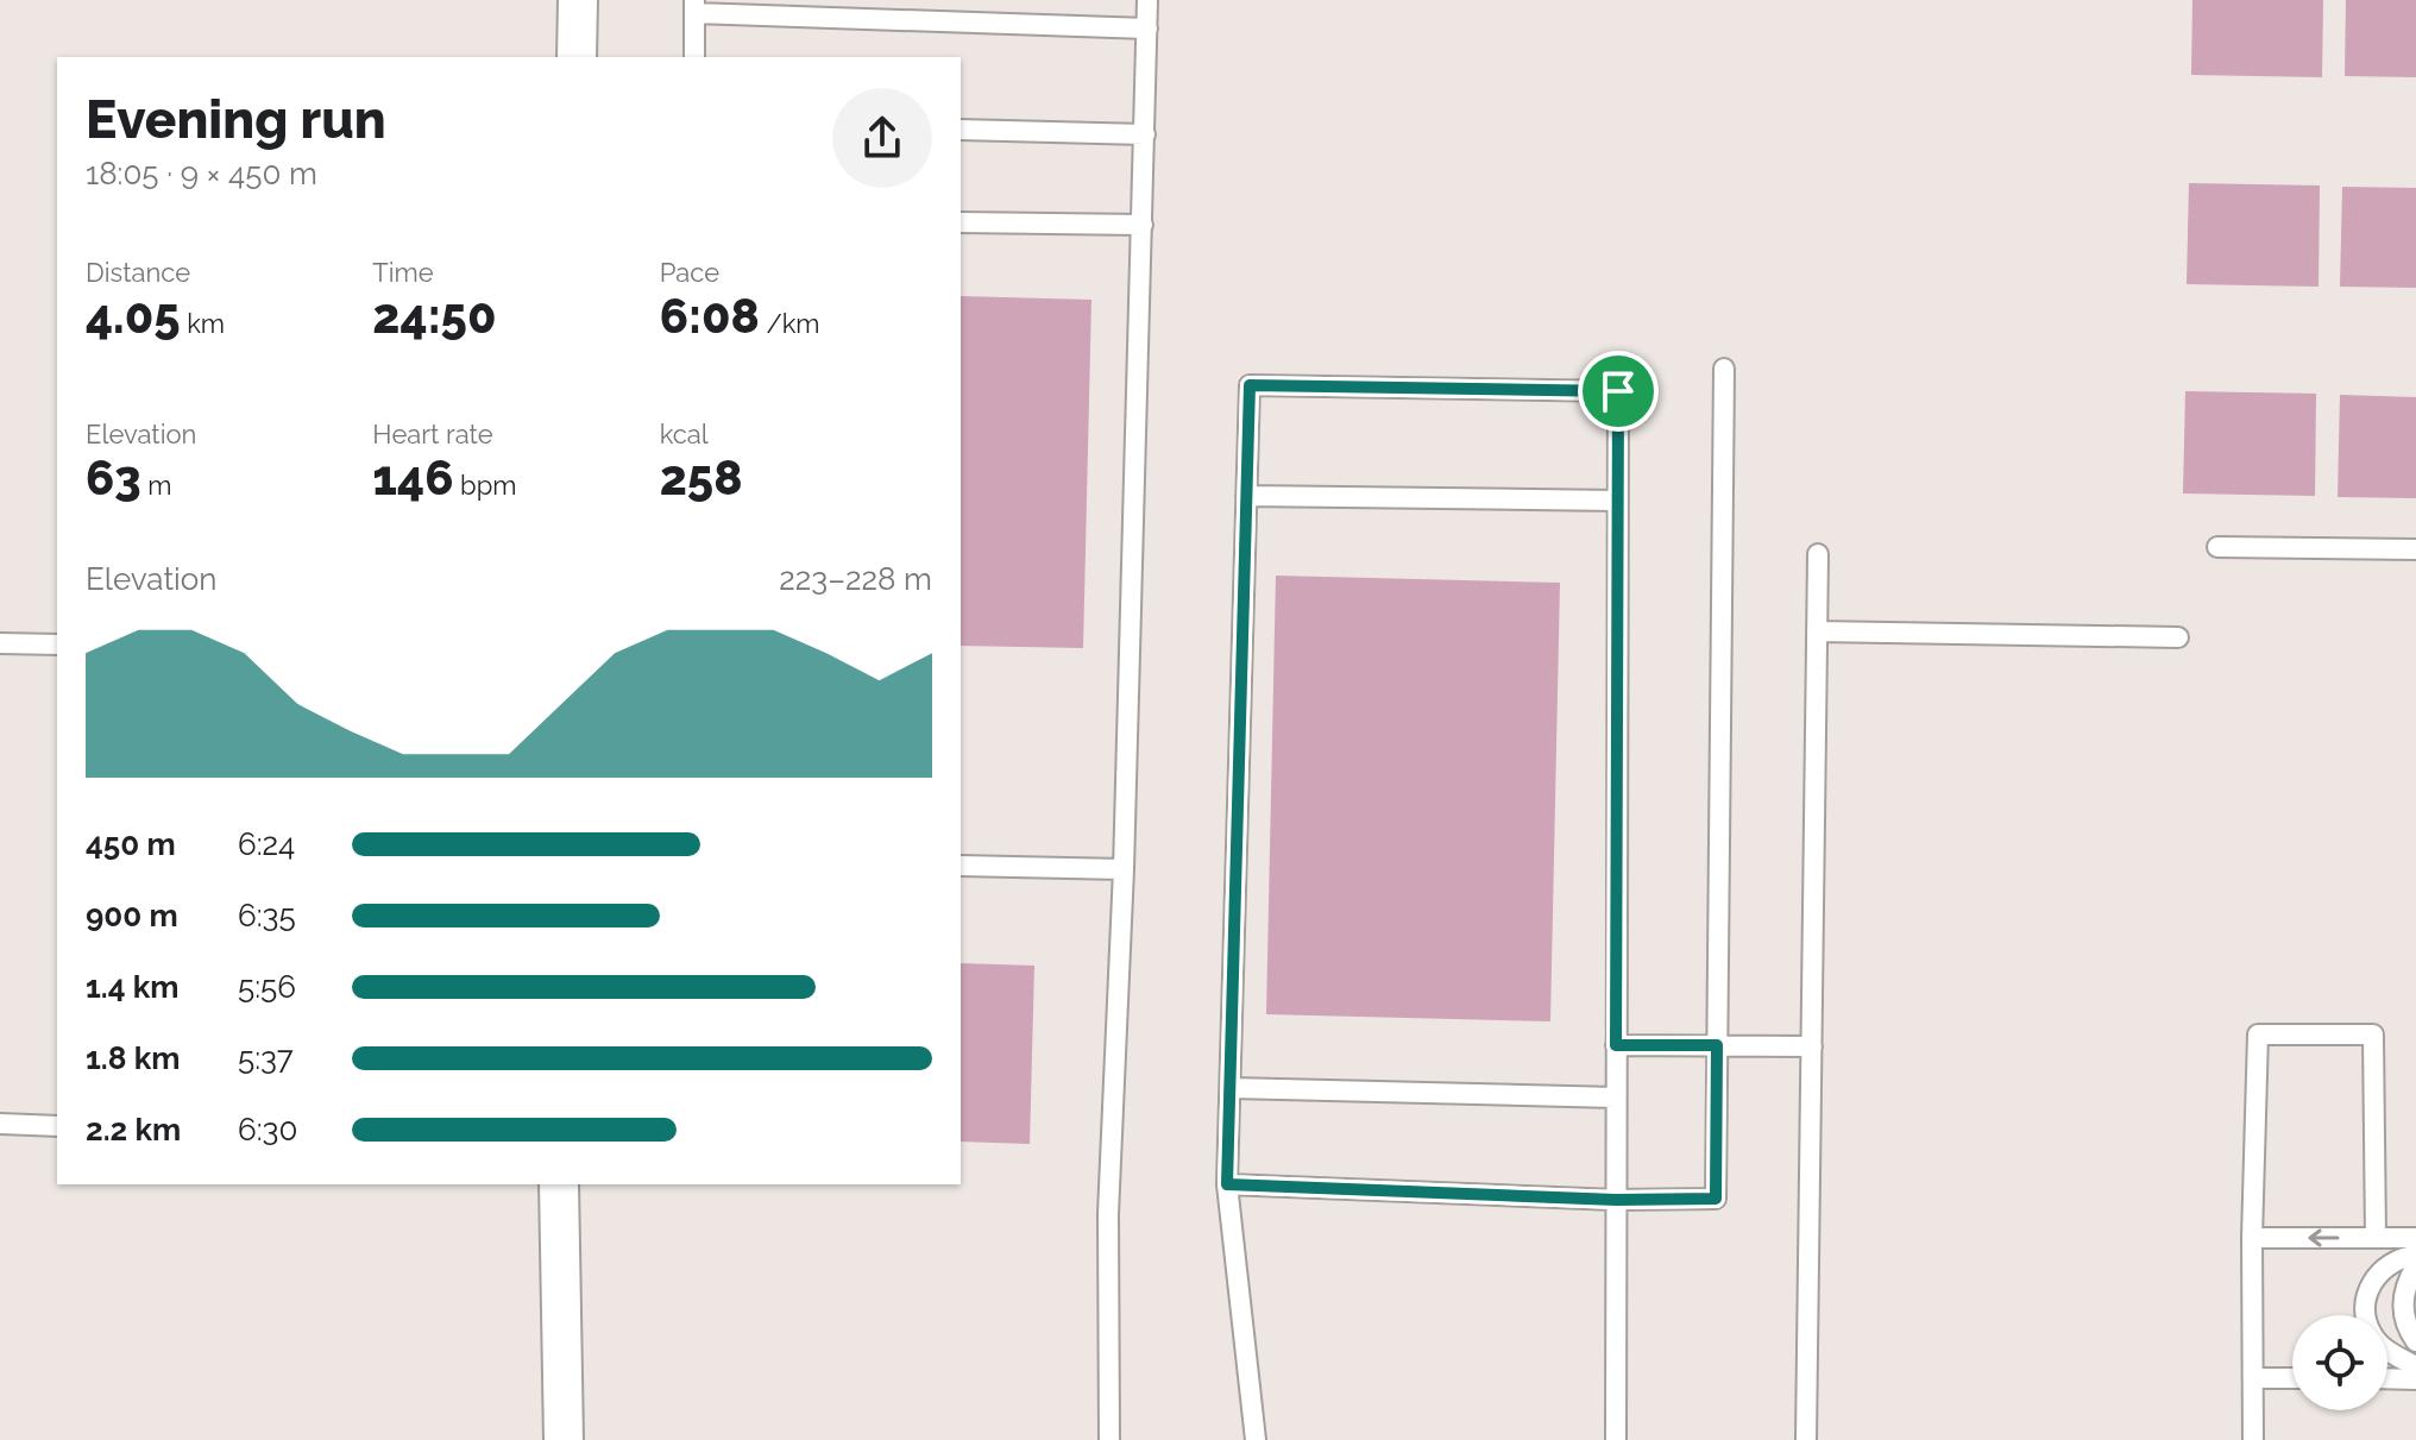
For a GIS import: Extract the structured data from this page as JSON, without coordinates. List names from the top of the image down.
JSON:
{
  "page": {
    "heading": ["Evening run", "18:05 · 9 × 450 m"],
    "stats": [
      ["Distance", "4.05 km"],
      ["Time", "24:50"],
      ["Pace", "6:08 /km"],
      ["Elevation", "63 m"],
      ["Heart rate", "146 bpm"],
      ["kcal", "258"]
    ],
    "chart": ["Elevation", "223–228 m"],
    "list": [
      {
        "name": "450 m",
        "note": "6:24"
      },
      {
        "name": "900 m",
        "note": "6:35"
      },
      {
        "name": "1.4 km",
        "note": "5:56"
      },
      {
        "name": "1.8 km",
        "note": "5:37"
      },
      {
        "name": "2.2 km",
        "note": "6:30"
      }
    ]
  }
}
